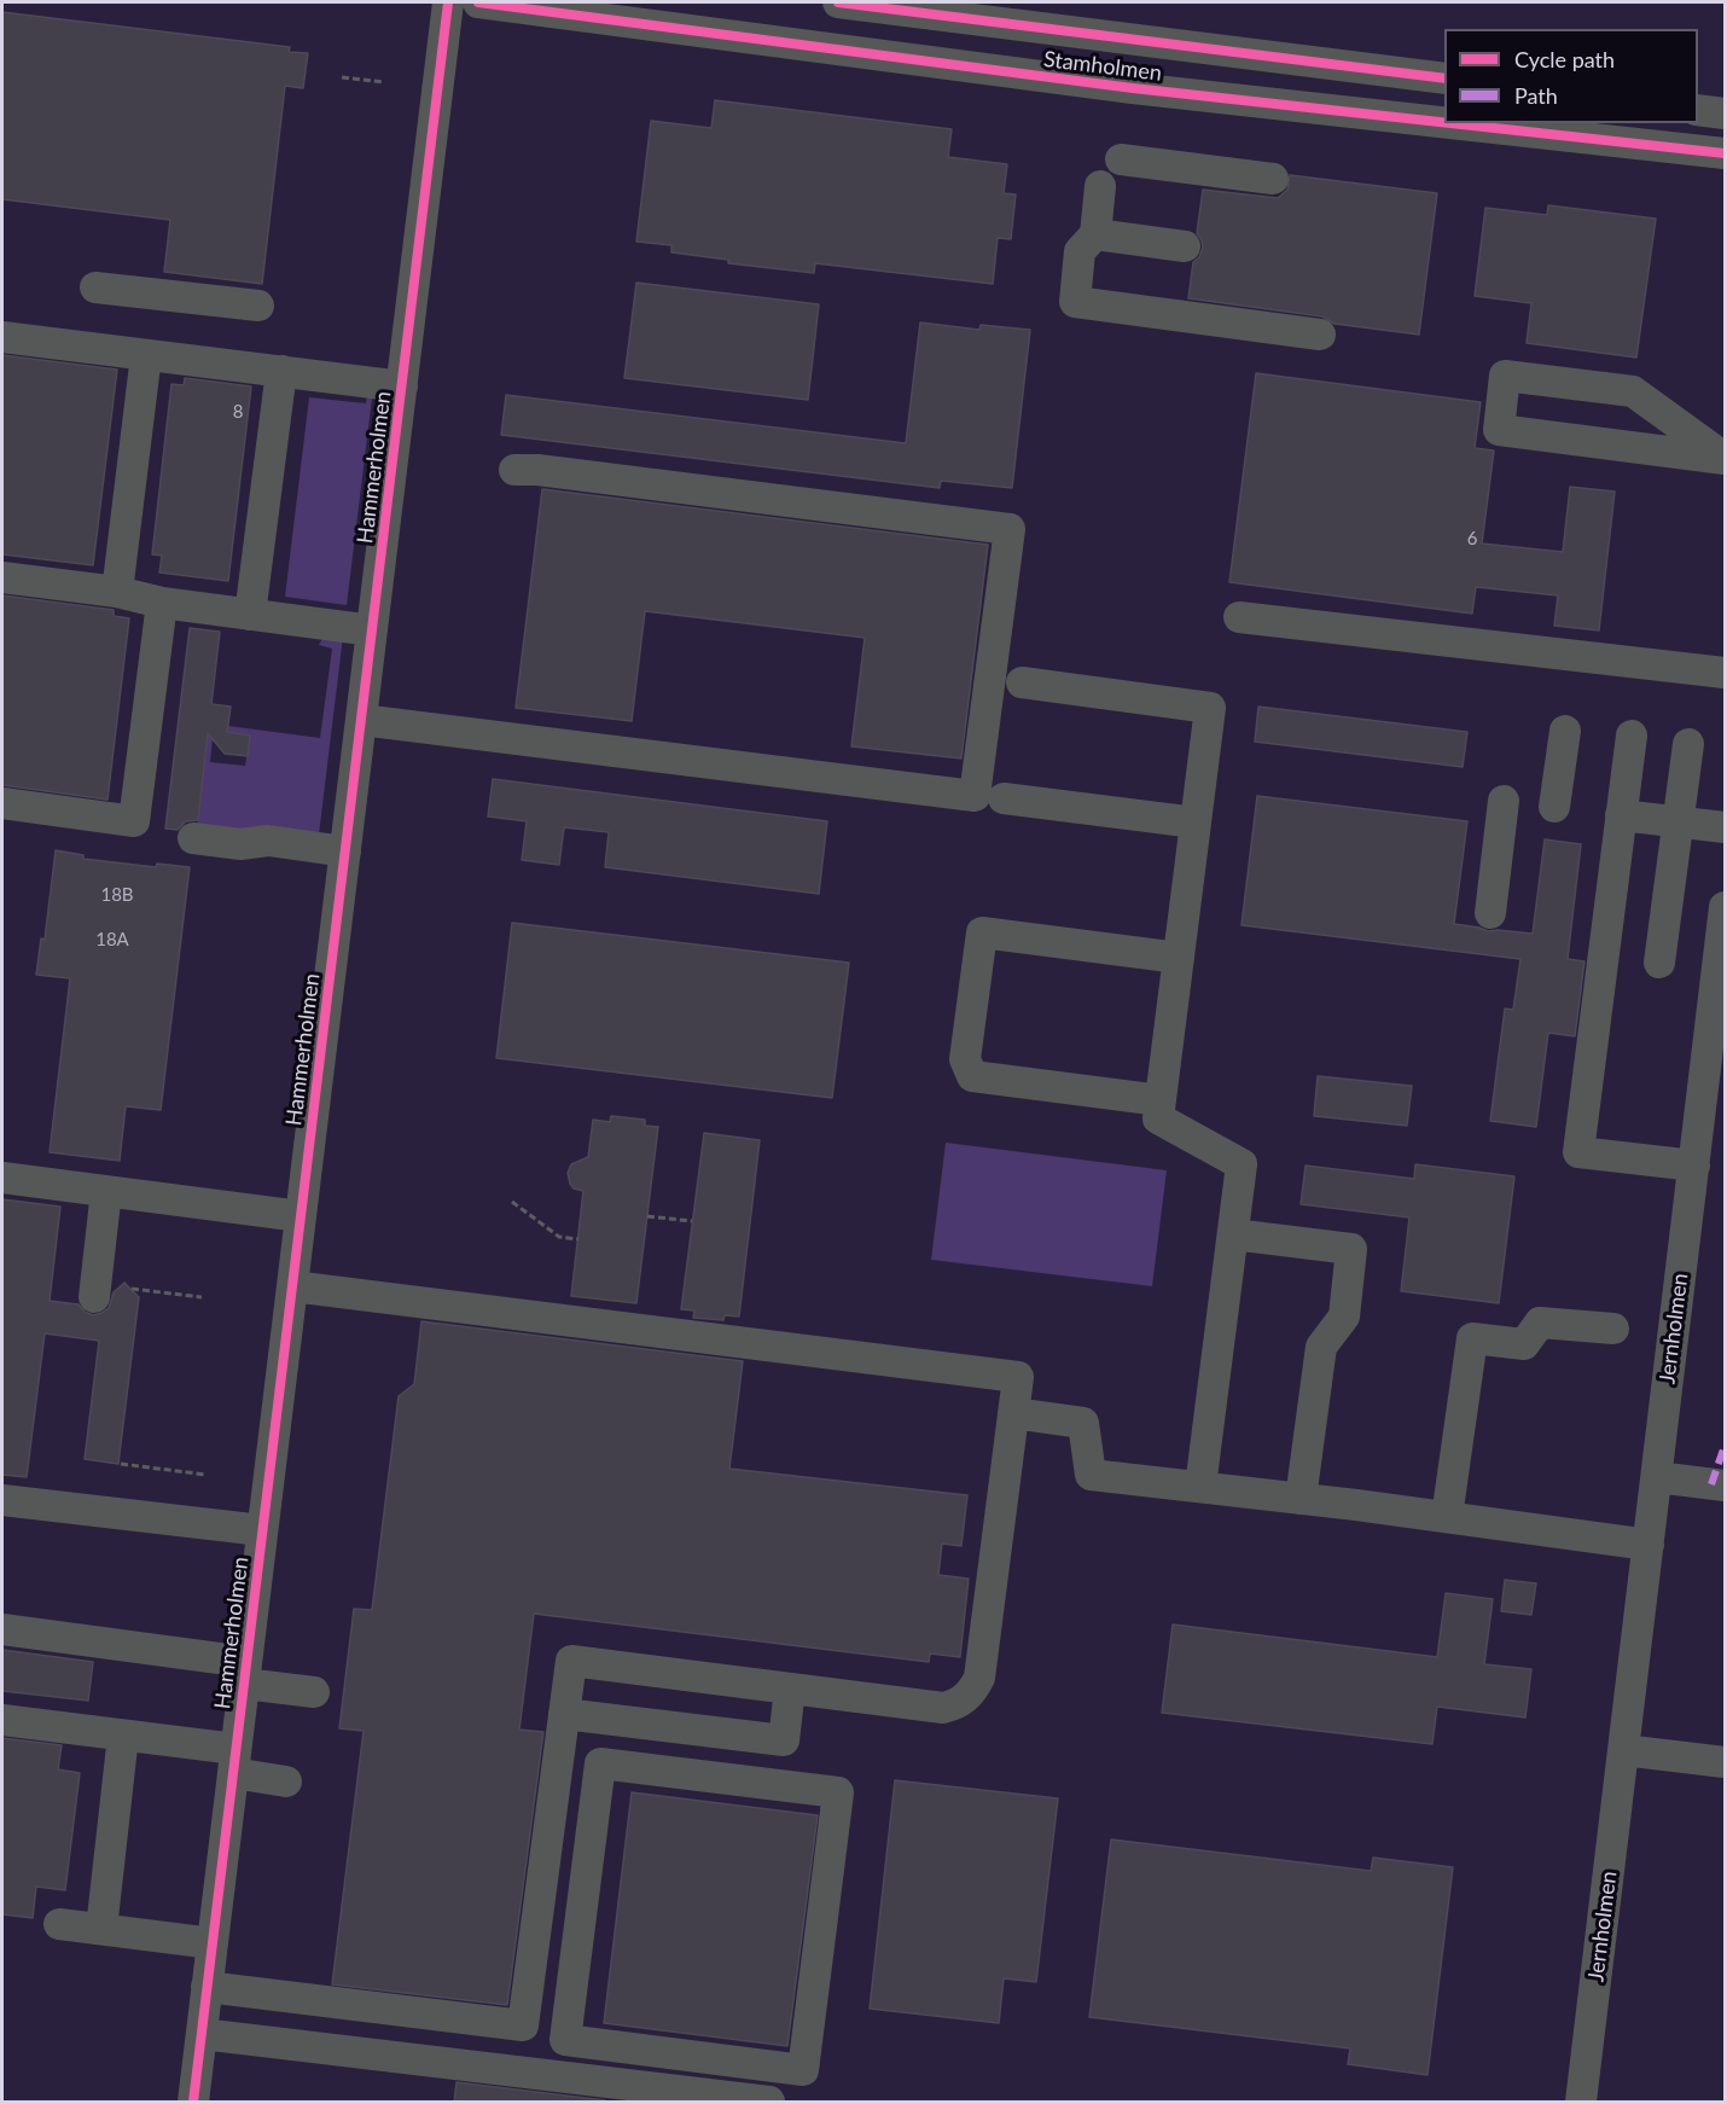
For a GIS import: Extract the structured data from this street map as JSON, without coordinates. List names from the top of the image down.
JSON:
{
  "streets": {
    "street": ["Stamholmen", "Hammerholmen", "Jernholmen"]
  },
  "house_numbers": [
    "8",
    "6",
    "18B",
    "18A"
  ],
  "legend": ["Cycle path", "Path"]
}
